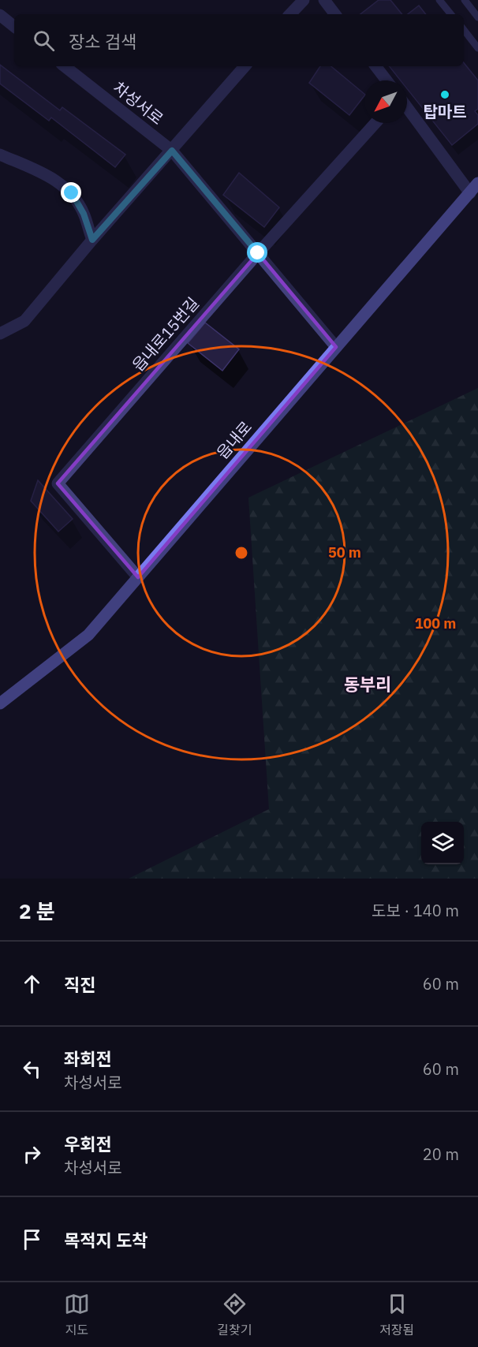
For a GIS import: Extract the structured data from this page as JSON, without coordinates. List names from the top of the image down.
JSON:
{
  "streets": {
    "main road": ["읍내로"],
    "street": ["차성서로", "읍내로15번길"]
  },
  "crossings": [
    ["차성서로", "읍내로15번길"],
    ["차성서로", "읍내로"],
    ["읍내로15번길", "읍내로"]
  ],
  "districts": ["동부리"],
  "places": ["탑마트"],
  "north": "bottom left",
  "page": {
    "search": "장소 검색",
    "heading": ["2 분", "도보 · 140 m"],
    "list": [
      ["직진", "60 m"],
      ["좌회전", "차성서로", "60 m"],
      ["우회전", "차성서로", "20 m"],
      "목적지 도착"
    ],
    "nav": ["지도", "길찾기", "저장됨"]
  },
  "rings": ["50 m", "100 m"]
}
